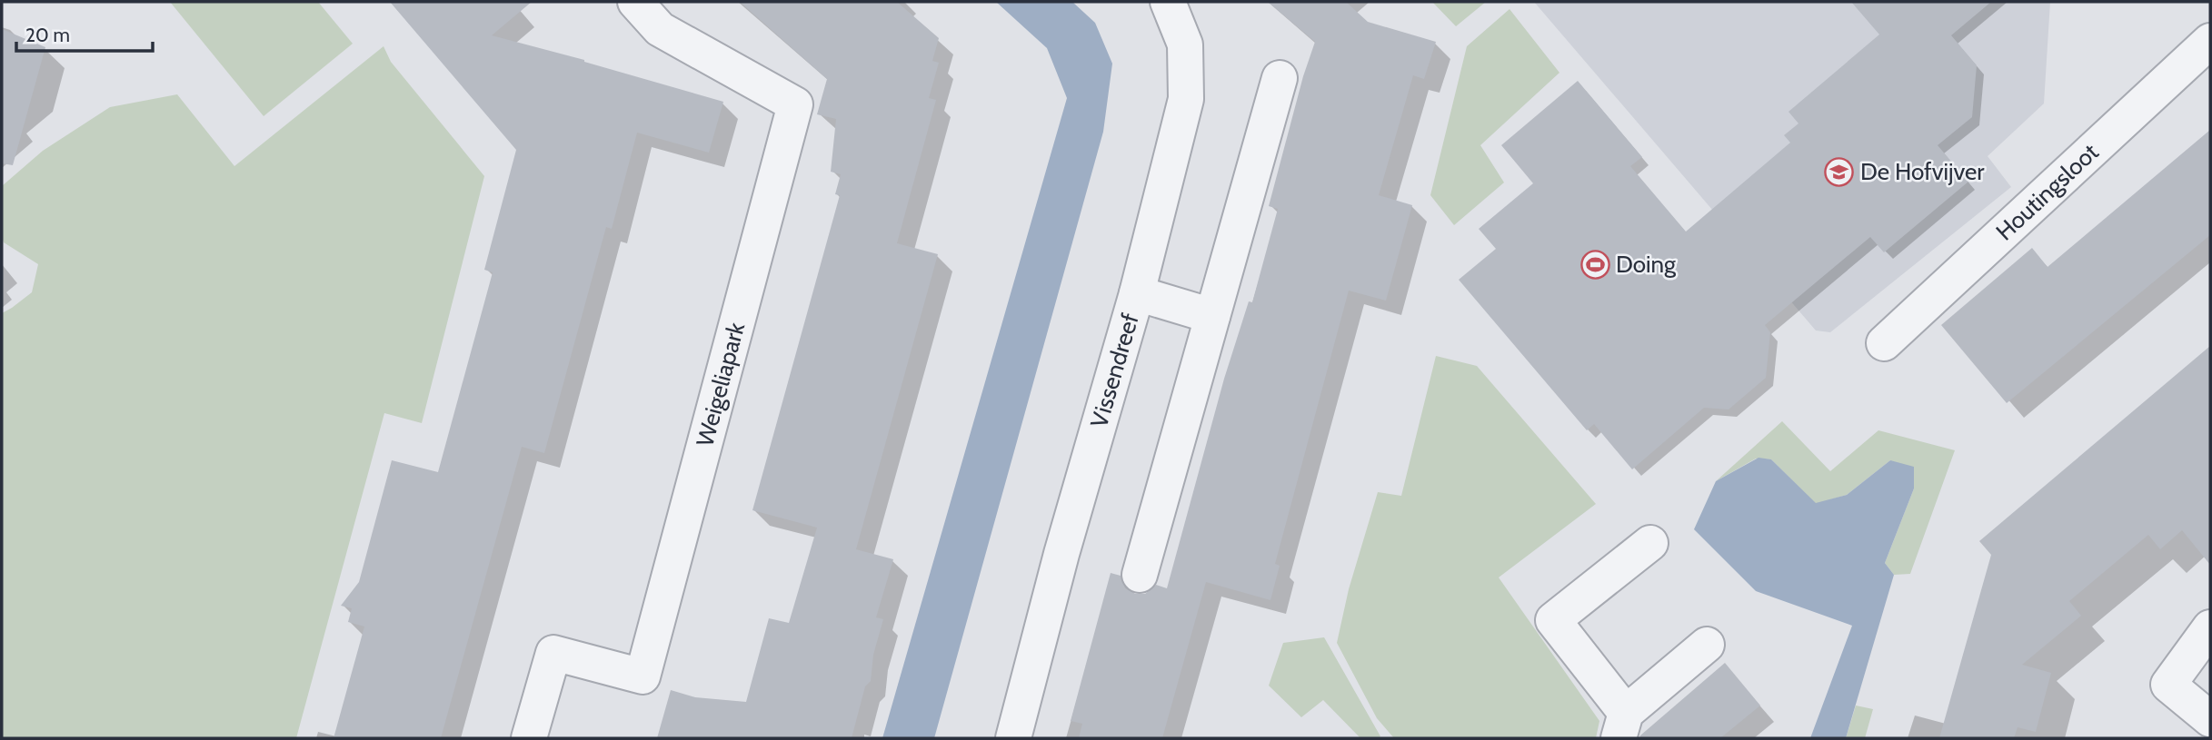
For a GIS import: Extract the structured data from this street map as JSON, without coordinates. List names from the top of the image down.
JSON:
{
  "streets": {
    "street": ["Houtingsloot", "Vissendreef", "Weigeliapark"]
  },
  "places": {
    "school or university": ["De Hofvijver"],
    "sports": ["Doing"]
  },
  "scale_bar": "20 m"
}
